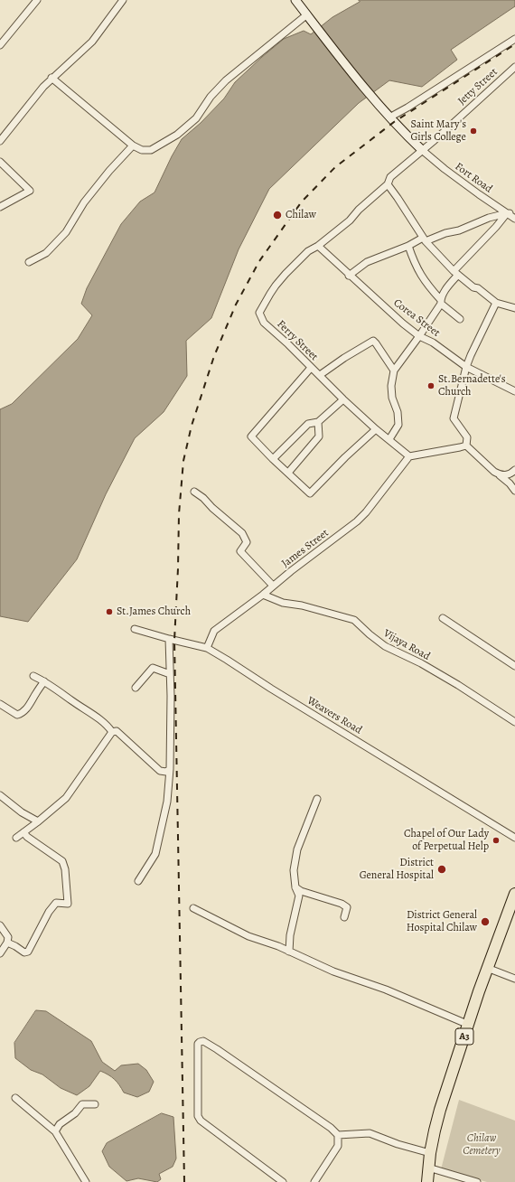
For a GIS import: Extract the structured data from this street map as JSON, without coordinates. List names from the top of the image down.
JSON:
{
  "streets": {
    "highway": ["A3"],
    "street": [
      "Jetty Street",
      "Fort Road",
      "Corea Street",
      "Ferry Street",
      "James Street",
      "Vijaya Road",
      "Weavers Road"
    ]
  },
  "crossings": [
    ["Jetty Street", "Fort Road"],
    ["Jetty Street", "Ferry Street"],
    ["Fort Road", "Ferry Street"],
    ["Corea Street", "Ferry Street"],
    ["Ferry Street", "James Street"],
    ["James Street", "Vijaya Road"],
    ["James Street", "Weavers Road"]
  ],
  "parks": ["Chilaw Cemetery"],
  "places": [
    "Saint Mary's Girls College",
    "Chilaw",
    "St.Bernadette's Church",
    "St.James Church",
    "Chapel of Our Lady of Perpetual Help",
    "District General Hospital",
    "District General Hospital Chilaw"
  ]
}
